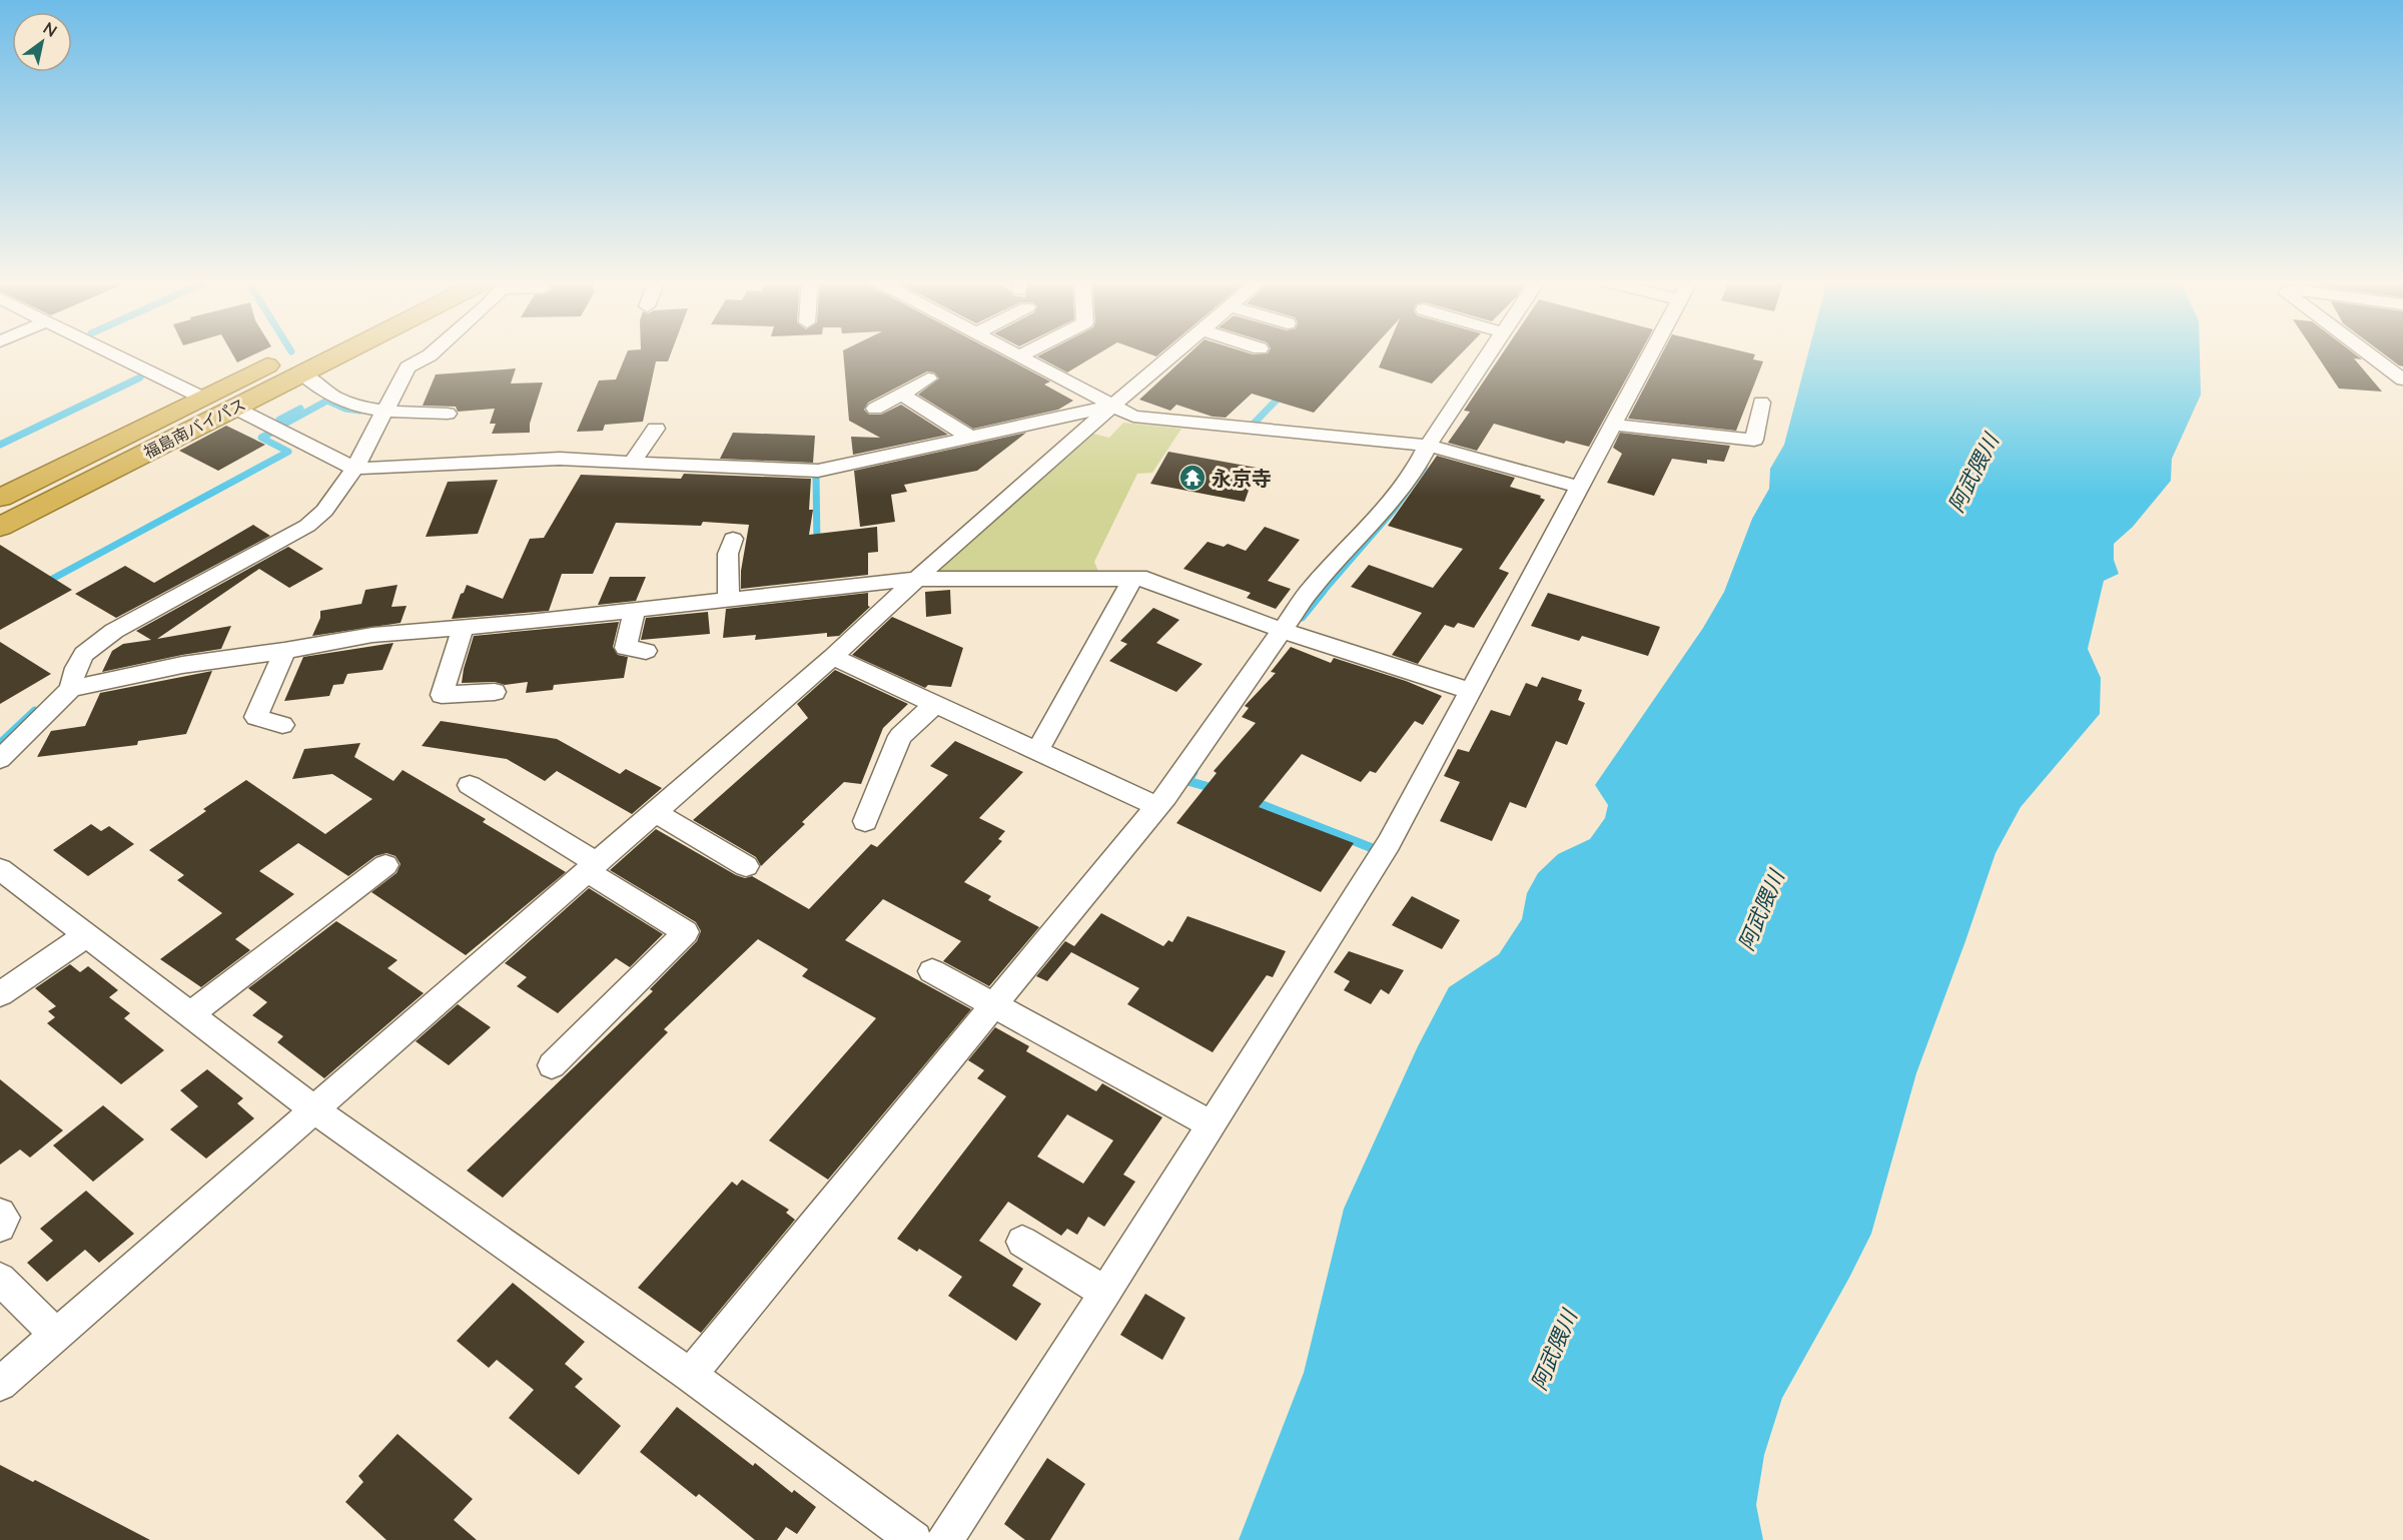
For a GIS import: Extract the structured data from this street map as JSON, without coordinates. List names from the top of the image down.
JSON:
{
  "streets": {
    "highway": ["福島南バイパス"]
  },
  "water": ["阿武隈川"],
  "places": {
    "temple": ["永京寺"]
  },
  "north": "top right"
}
